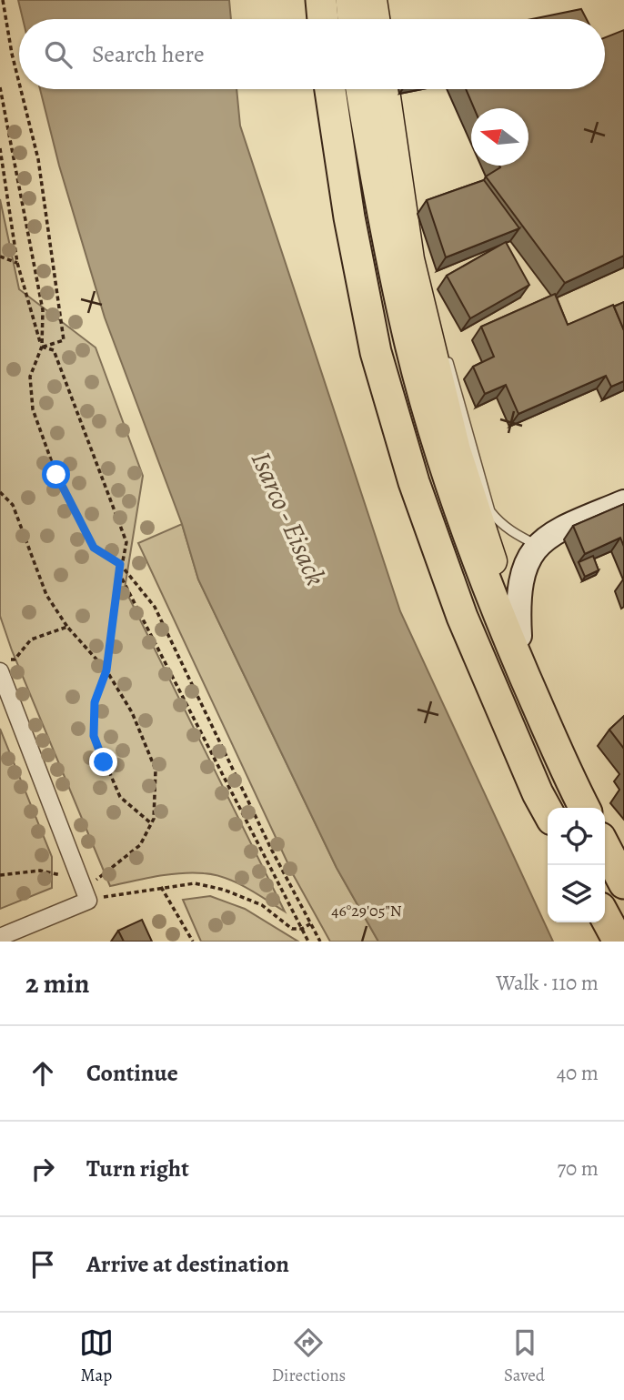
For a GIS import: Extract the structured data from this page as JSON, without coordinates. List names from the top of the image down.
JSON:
{
  "water": ["Isarco - Eisack"],
  "north": "left",
  "page": {
    "search": "Search here",
    "heading": ["2 min", "Walk · 110 m"],
    "list": [
      ["Continue", "40 m"],
      ["Turn right", "70 m"],
      "Arrive at destination"
    ],
    "nav": ["Map", "Directions", "Saved"]
  },
  "coordinates": ["46°29'05\"N"]
}
